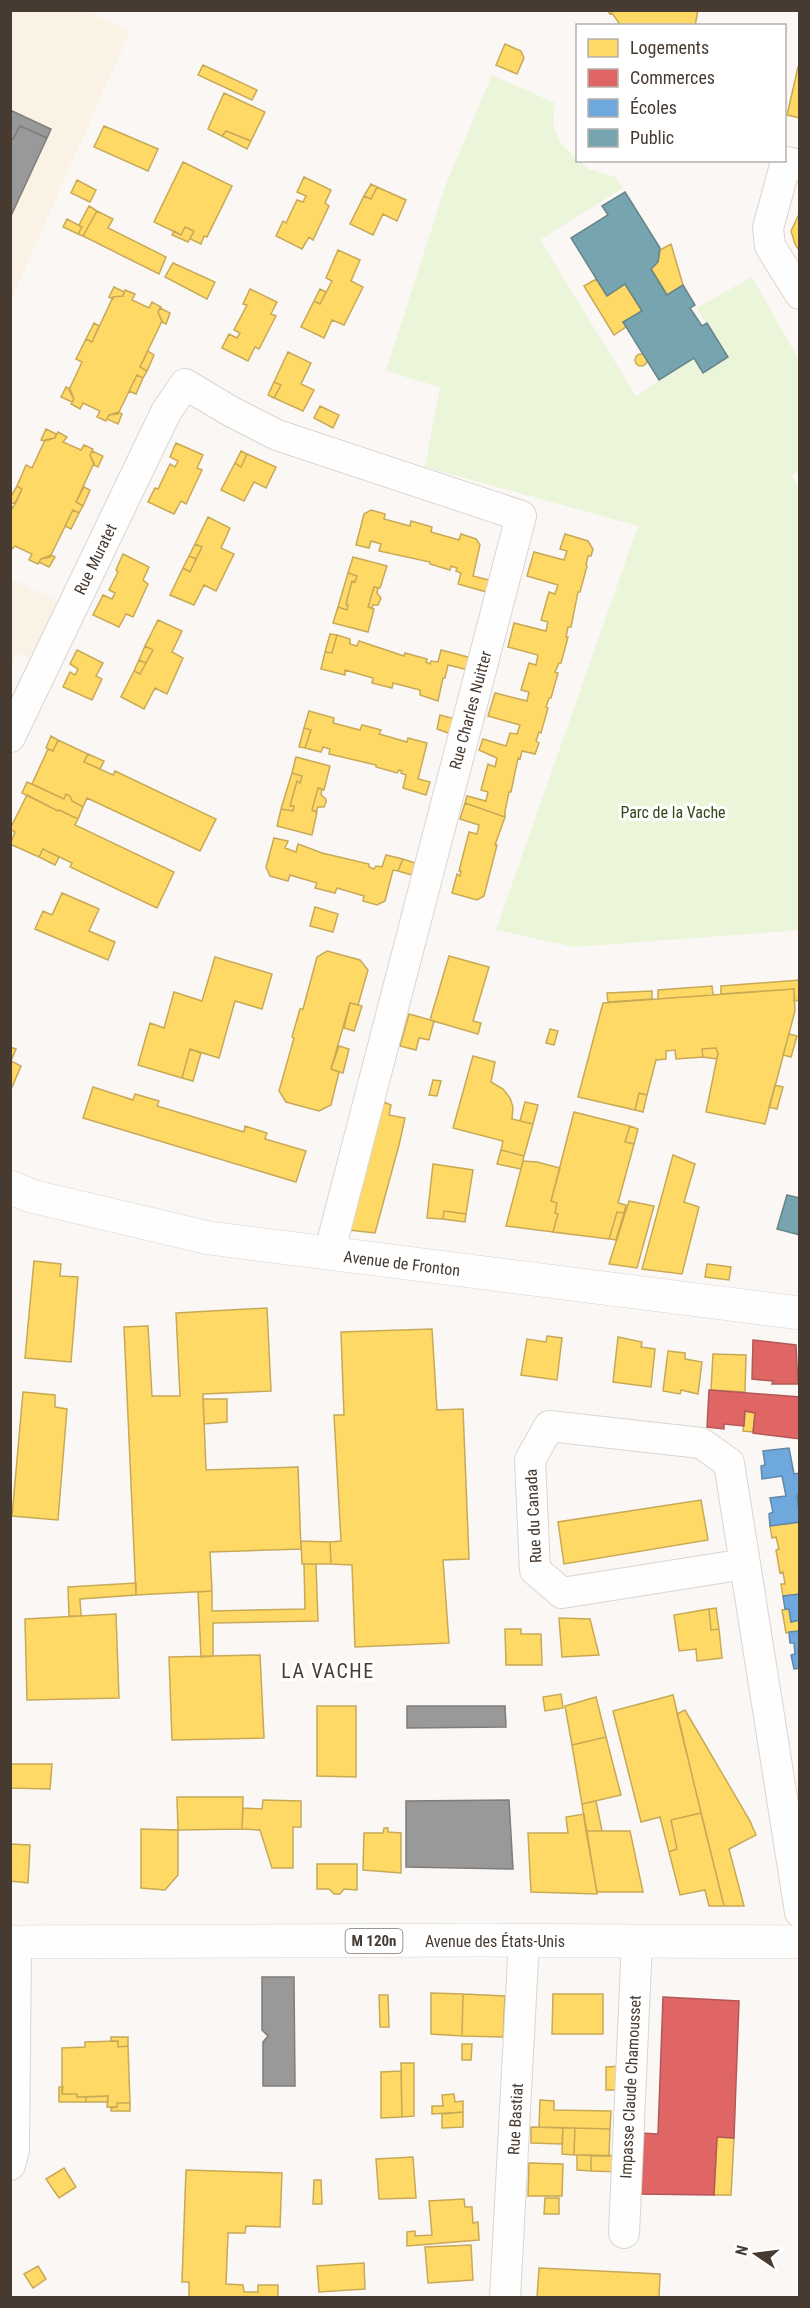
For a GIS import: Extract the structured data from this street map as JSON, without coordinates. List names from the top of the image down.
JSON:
{
  "streets": {
    "street": [
      "Rue Muratet",
      "Rue Charles Nuitter",
      "Avenue de Fronton",
      "Rue du Canada",
      "M 120n",
      "Avenue des États-Unis",
      "Impasse Claude Chamousset",
      "Rue Bastiat"
    ]
  },
  "crossings": [
    ["Rue Muratet", "Rue Charles Nuitter"],
    ["Rue Charles Nuitter", "Avenue de Fronton"],
    ["Avenue des États-Unis", "Impasse Claude Chamousset"],
    ["Avenue des États-Unis", "Rue Bastiat"]
  ],
  "districts": ["LA VACHE"],
  "parks": ["Parc de la Vache"],
  "legend": [
    "Logements",
    "Commerces",
    "Écoles",
    "Public"
  ],
  "north": "left"
}
